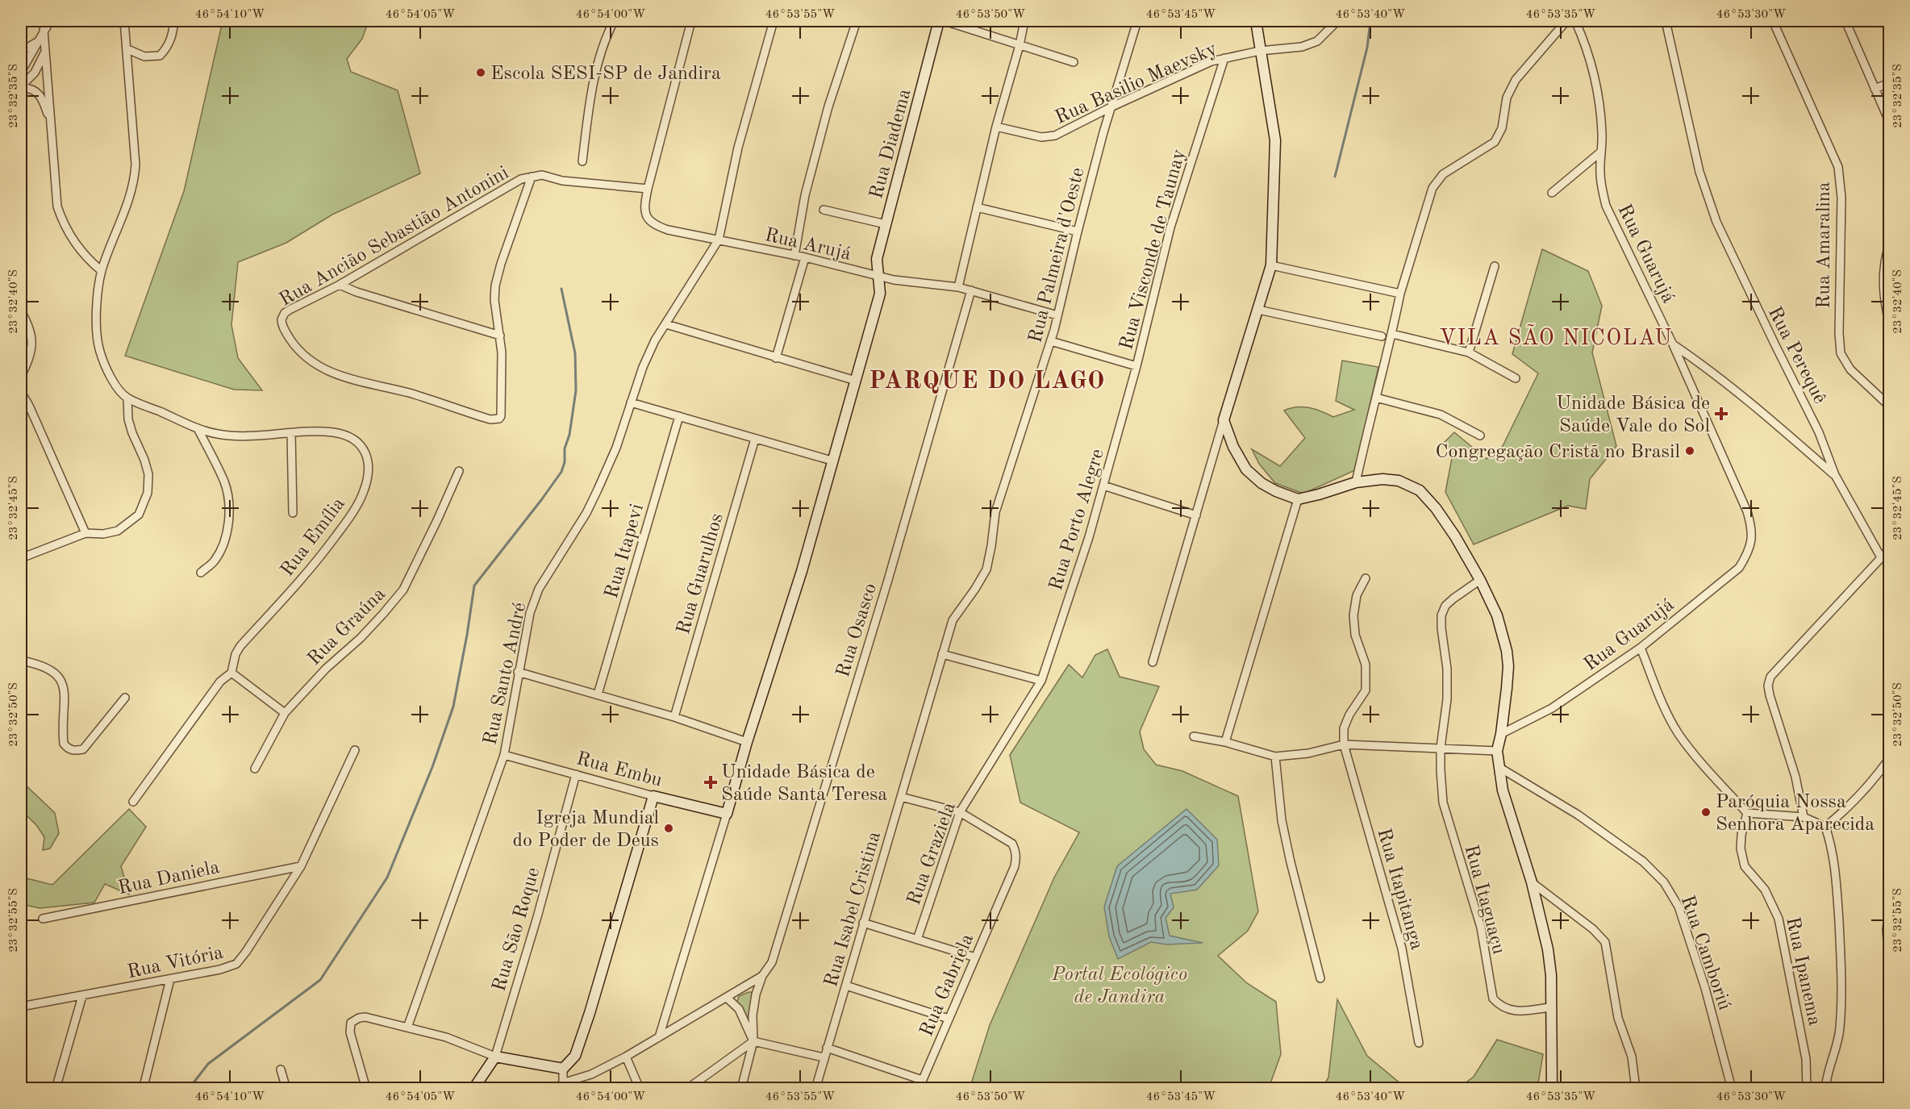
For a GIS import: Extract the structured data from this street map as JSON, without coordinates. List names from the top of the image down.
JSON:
{
  "streets": {
    "street": [
      "Rua Basilio Maevsky",
      "Rua Diadema",
      "Rua Ancião Sebastião Antonini",
      "Rua Arujá",
      "Rua Amaralina",
      "Rua Visconde de Taunay",
      "Rua Guarujá",
      "Rua Palmeira d'Oeste",
      "Rua Perequê",
      "Rua Porto Alegre",
      "Rua Emília",
      "Rua Itapevi",
      "Rua Guarulhos",
      "Rua Graúna",
      "Rua Osasco",
      "Rua Santo André",
      "Rua Embu",
      "Rua Graziela",
      "Rua Daniela",
      "Rua Itapitanga",
      "Rua Itaguaçu",
      "Rua Isabel Cristina",
      "Rua São Roque",
      "Rua Camboriú",
      "Rua Vitória",
      "Rua Ipanema",
      "Rua Gabriela"
    ]
  },
  "crossings": [
    ["Rua Basilio Maevsky", "Rua Visconde de Taunay"],
    ["Rua Basilio Maevsky", "Rua Palmeira d'Oeste"],
    ["Rua Diadema", "Rua Arujá"],
    ["Rua Diadema", "Rua Embu"],
    ["Rua Ancião Sebastião Antonini", "Rua Arujá"],
    ["Rua Arujá", "Rua Palmeira d'Oeste"],
    ["Rua Arujá", "Rua Osasco"],
    ["Rua Arujá", "Rua Santo André"],
    ["Rua Visconde de Taunay", "Rua Porto Alegre"],
    ["Rua Palmeira d'Oeste", "Rua Isabel Cristina"],
    ["Rua Porto Alegre", "Rua Graziela"],
    ["Rua Santo André", "Rua Embu"],
    ["Rua Embu", "Rua São Roque"],
    ["Rua Graziela", "Rua Gabriela"],
    ["Rua Daniela", "Rua Vitória"],
    ["Rua Isabel Cristina", "Rua Gabriela"]
  ],
  "districts": ["VILA SÃO NICOLAU", "PARQUE DO LAGO"],
  "parks": ["Portal Ecológico de Jandira"],
  "places": {
    "other": [
      "Escola SESI-SP de Jandira",
      "Congregação Cristã no Brasil",
      "Paróquia Nossa Senhora Aparecida",
      "Igreja Mundial do Poder de Deus"
    ],
    "health": ["Unidade Básica de Saúde Vale do Sol", "Unidade Básica de Saúde Santa Teresa"]
  },
  "coordinates": [
    "46°54'10\"W",
    "46°54'05\"W",
    "46°54'00\"W",
    "46°53'55\"W",
    "46°53'50\"W",
    "46°53'45\"W",
    "46°53'40\"W",
    "46°53'35\"W",
    "46°53'30\"W",
    "23°32'35\"S",
    "23°32'40\"S",
    "23°32'45\"S",
    "23°32'50\"S",
    "23°32'55\"S"
  ]
}
